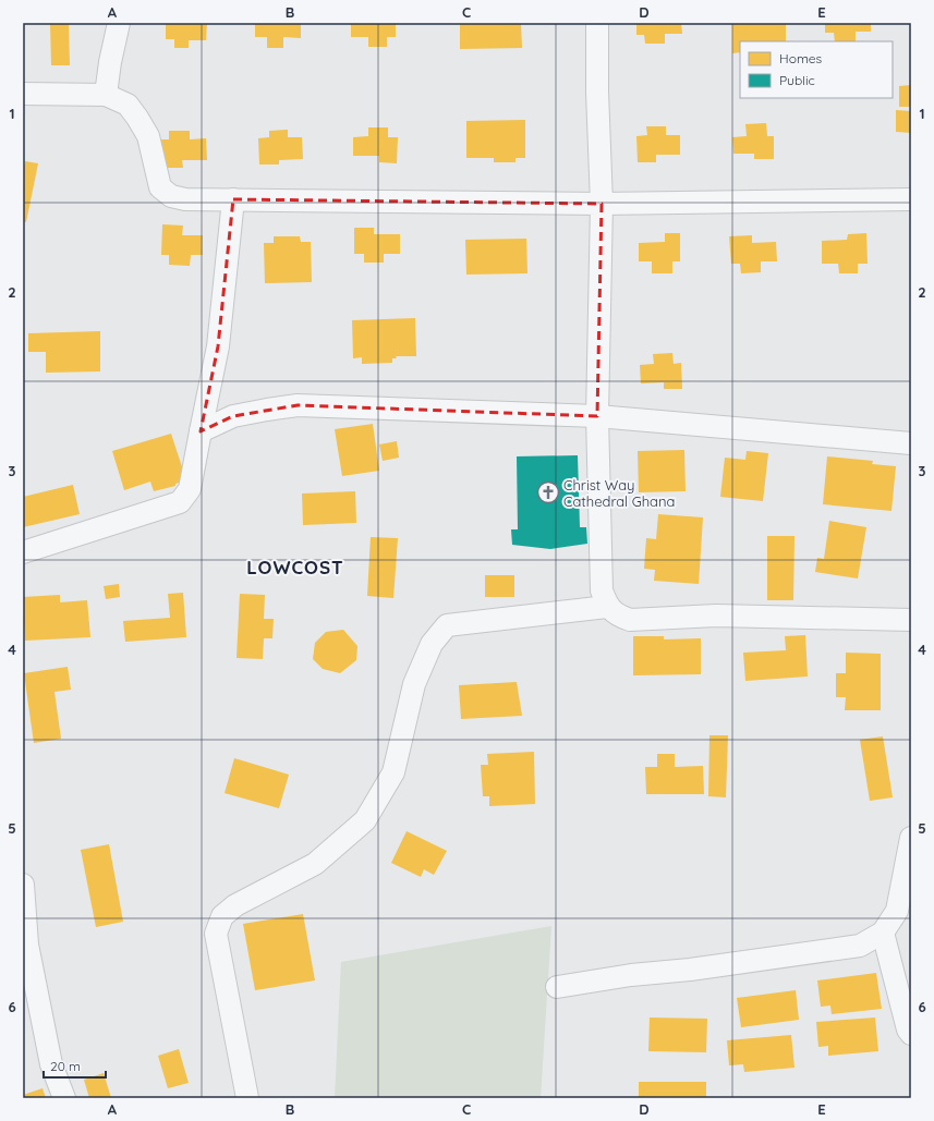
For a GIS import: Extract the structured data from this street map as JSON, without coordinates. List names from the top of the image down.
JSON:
{
  "districts": ["LOWCOST"],
  "places": {
    "church": ["Christ Way Cathedral Ghana"]
  },
  "legend": ["Homes", "Public"],
  "scale_bar": "20 m",
  "grid": {
    "columns": [
      "A",
      "B",
      "C",
      "D",
      "E"
    ],
    "rows": [
      "1",
      "2",
      "3",
      "4",
      "5",
      "6"
    ]
  }
}
